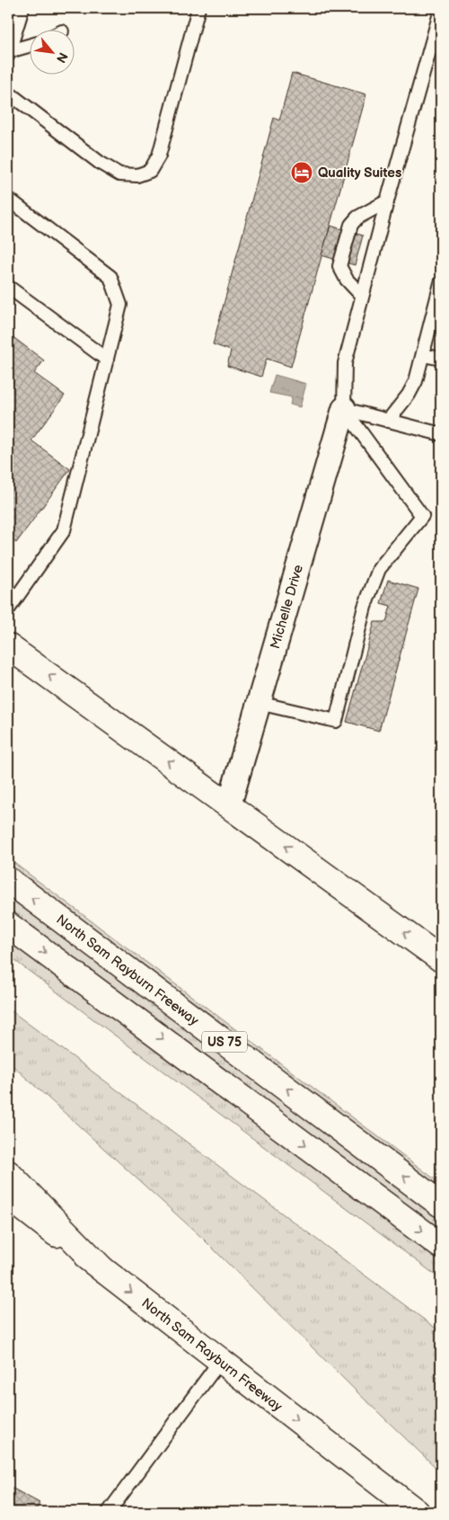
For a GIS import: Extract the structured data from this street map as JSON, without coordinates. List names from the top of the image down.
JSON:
{
  "streets": {
    "main road": ["North Sam Rayburn Freeway", "US 75"],
    "street": ["Michelle Drive"]
  },
  "places": {
    "hotel": ["Quality Suites"]
  },
  "north": "bottom right"
}
